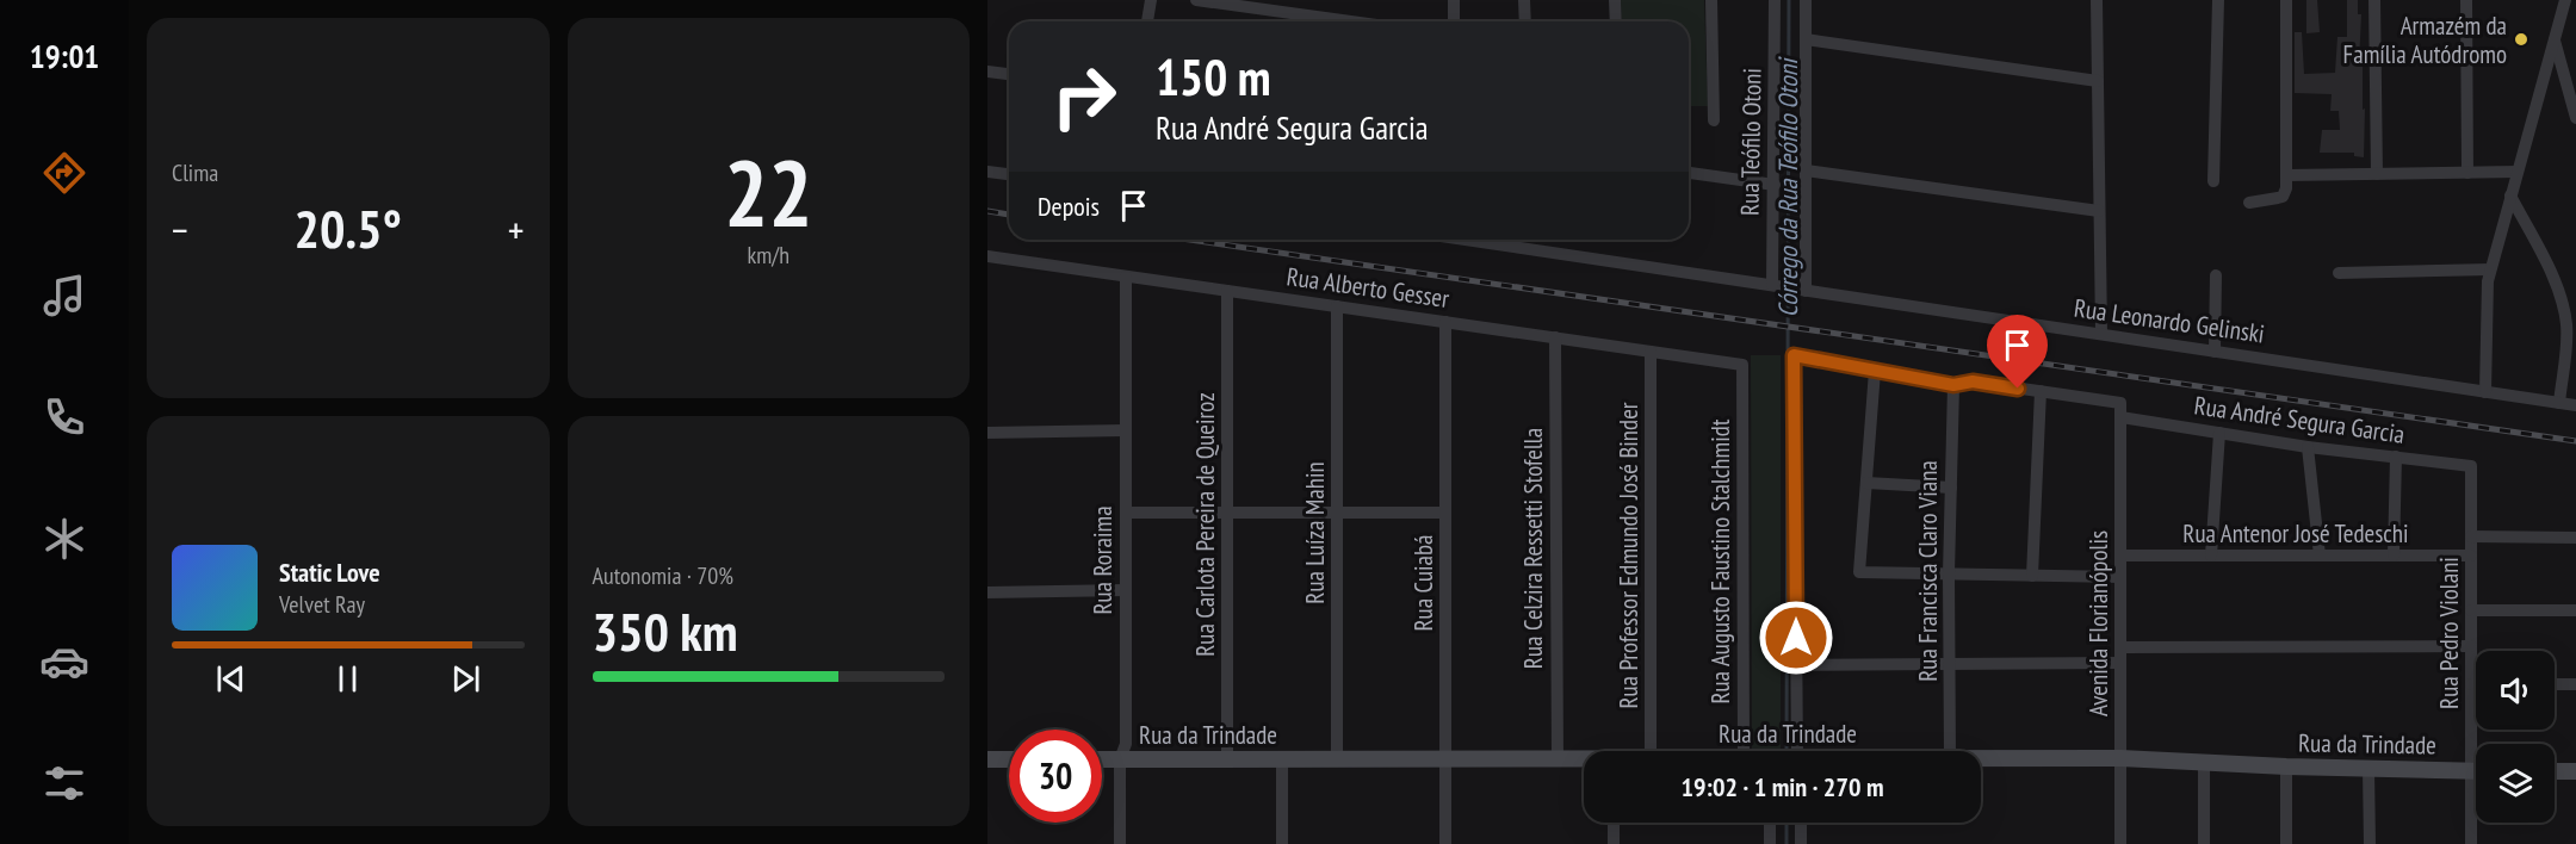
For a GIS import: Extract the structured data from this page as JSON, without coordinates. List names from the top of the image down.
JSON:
{
  "streets": {
    "main road": ["Rua da Trindade"],
    "street": [
      "Rua Teófilo Otoni",
      "Rua Alberto Gesser",
      "Rua Leonardo Gelinski",
      "Rua André Segura Garcia",
      "Rua Carlota Pereira de Queiroz",
      "Rua Luíza Mahin",
      "Rua Antenor José Tedeschi",
      "Rua Celzira Ressetti Stofella",
      "Rua Professor Edmundo José Binder",
      "Rua Roraima",
      "Rua Augusto Faustino Stalchmidt",
      "Rua Francisca Claro Viana",
      "Rua Cuiabá",
      "Avenida Florianópolis",
      "Rua Pedro Violani"
    ]
  },
  "crossings": [
    ["Rua Teófilo Otoni", "Rua Leonardo Gelinski"],
    ["Rua Alberto Gesser", "Rua Carlota Pereira de Queiroz"],
    ["Rua Alberto Gesser", "Rua Luíza Mahin"],
    ["Rua Alberto Gesser", "Rua Celzira Ressetti Stofella"],
    ["Rua Alberto Gesser", "Rua Professor Edmundo José Binder"],
    ["Rua Alberto Gesser", "Rua Roraima"],
    ["Rua Alberto Gesser", "Rua Augusto Faustino Stalchmidt"],
    ["Rua Alberto Gesser", "Rua Cuiabá"],
    ["Rua André Segura Garcia", "Avenida Florianópolis"],
    ["Rua André Segura Garcia", "Rua Pedro Violani"],
    ["Rua Carlota Pereira de Queiroz", "Rua da Trindade"],
    ["Rua Luíza Mahin", "Rua da Trindade"],
    ["Rua Antenor José Tedeschi", "Avenida Florianópolis"],
    ["Rua Antenor José Tedeschi", "Rua Pedro Violani"],
    ["Rua Celzira Ressetti Stofella", "Rua da Trindade"],
    ["Rua Roraima", "Rua da Trindade"],
    ["Rua Cuiabá", "Rua da Trindade"],
    ["Avenida Florianópolis", "Rua da Trindade"]
  ],
  "water": ["Córrego da Rua Teófilo Otoni"],
  "places": ["Armazém da Família Autódromo"],
  "page": {
    "tabs": "19:01",
    "tile": [
      "Clima",
      ["22", "km/h"],
      ["Autonomia · 70%", "350 km"]
    ],
    "turn": ["150 m", "Rua André Segura Garcia"],
    "then": "Depois",
    "heat": ["−", "20.5°", "+"],
    "song": ["Static Love", "Velvet Ray"],
    "limit": "30",
    "trip": "19:02 · 1 min · 270 m"
  }
}
